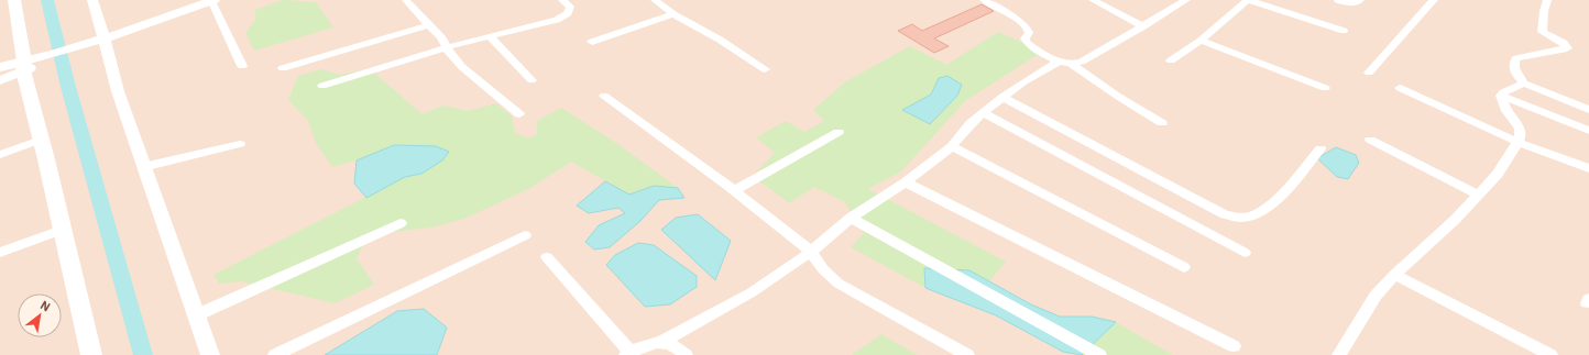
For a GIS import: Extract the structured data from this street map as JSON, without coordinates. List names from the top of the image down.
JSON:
{
  "north": "top right"
}
